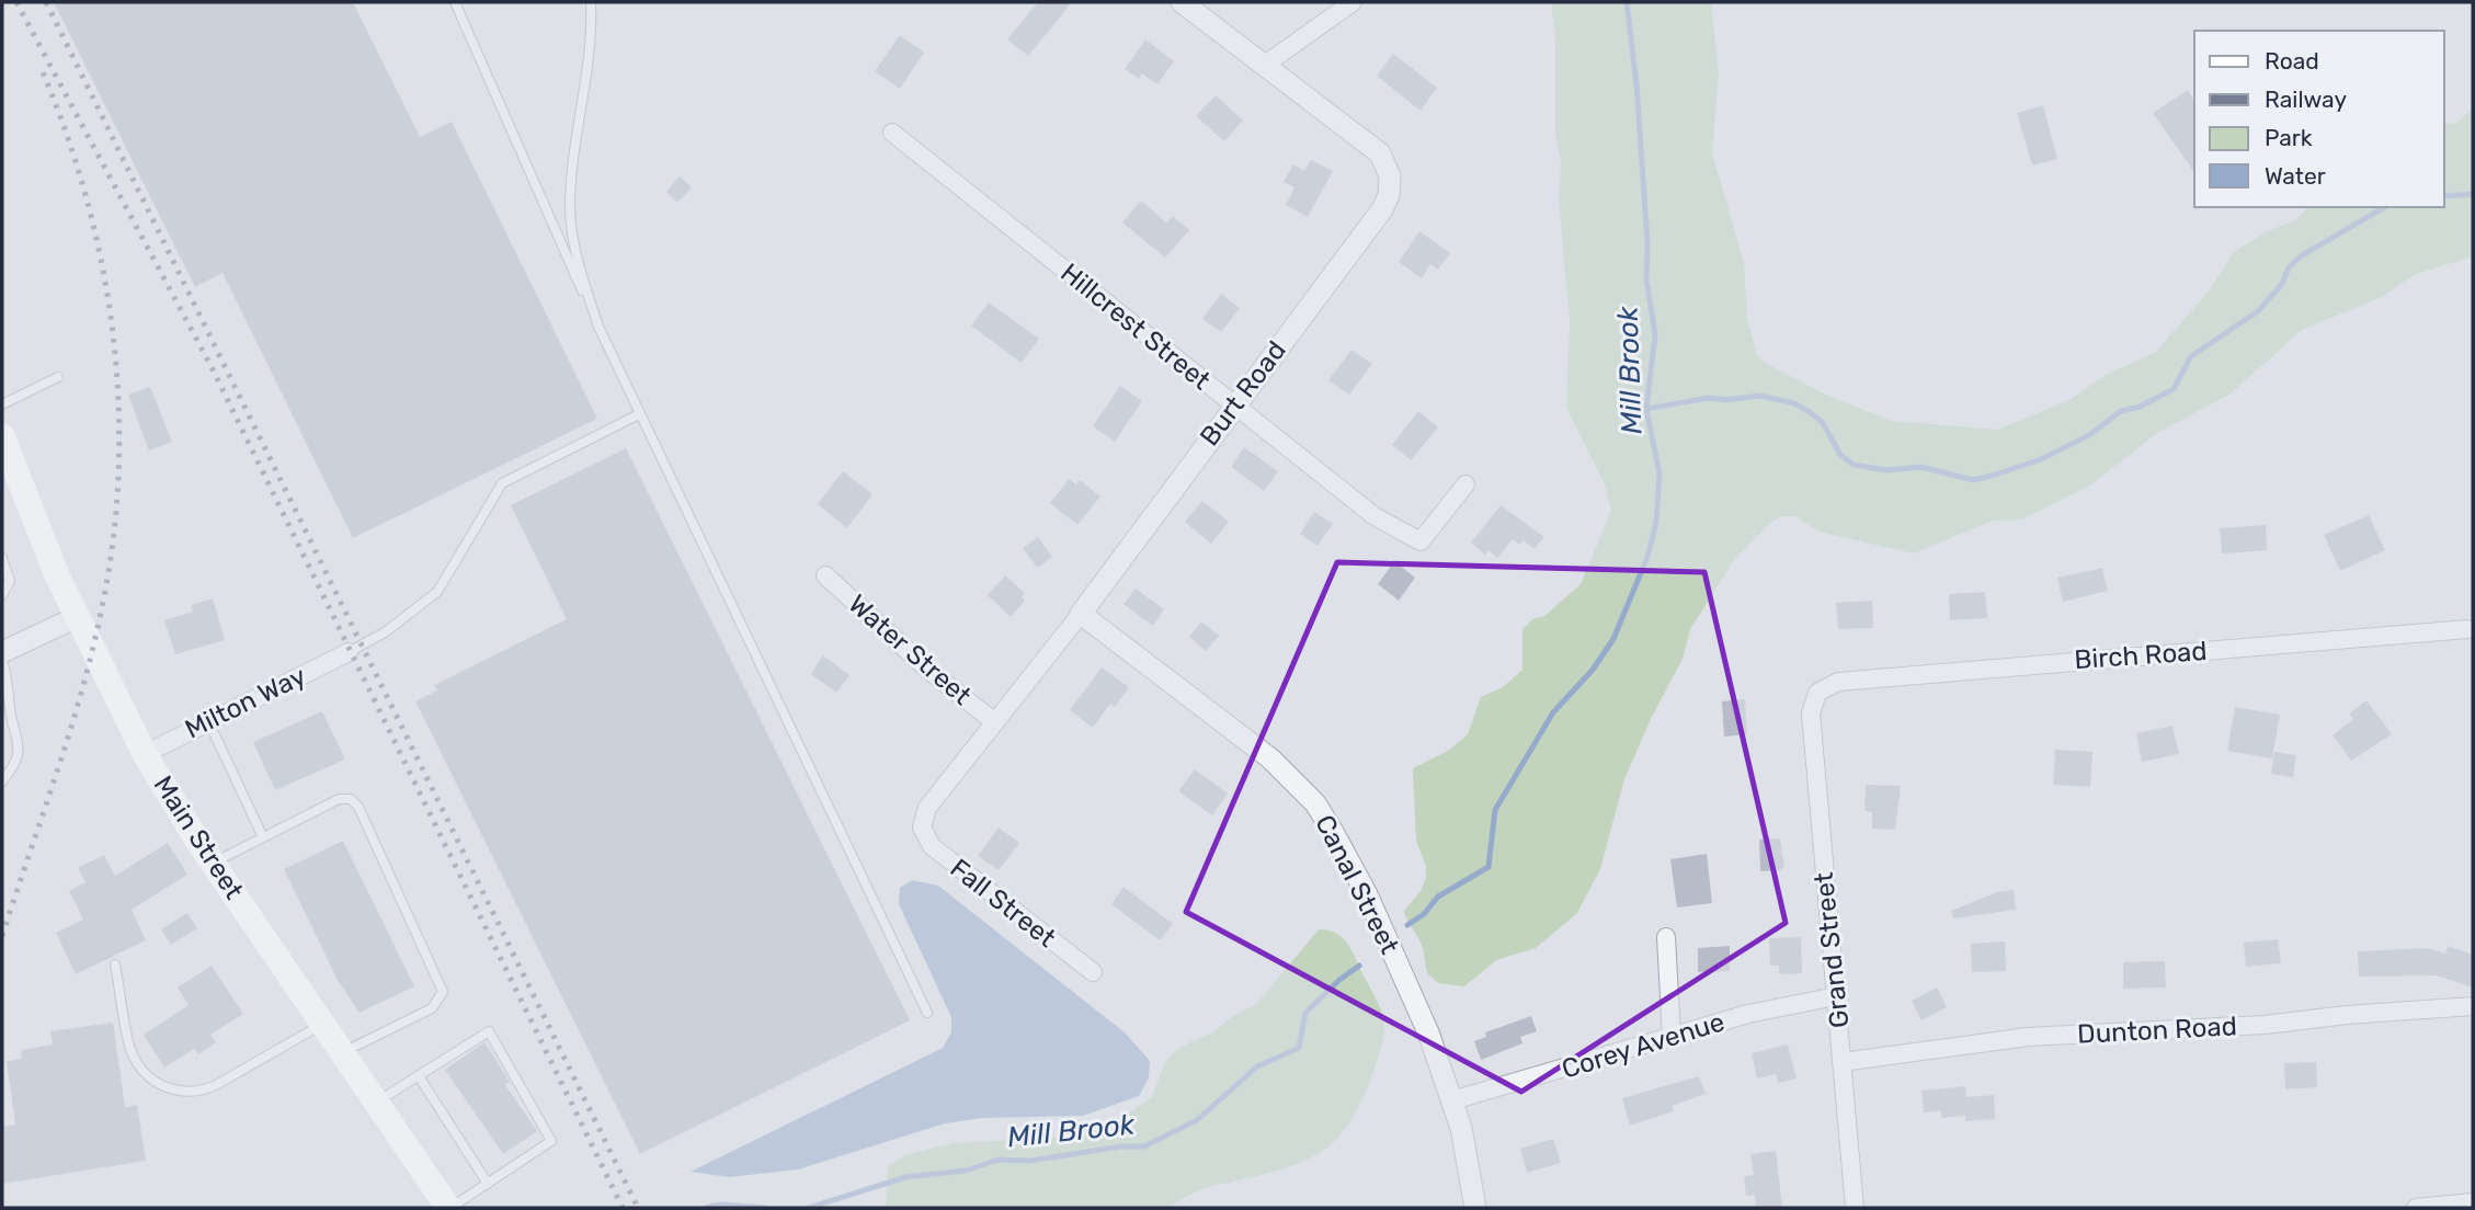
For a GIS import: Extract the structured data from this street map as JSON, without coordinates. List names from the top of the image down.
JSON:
{
  "streets": {
    "main road": ["Main Street"],
    "street": [
      "Hillcrest Street",
      "Burt Road",
      "Water Street",
      "Birch Road",
      "Milton Way",
      "Canal Street",
      "Fall Street",
      "Grand Street",
      "Dunton Road",
      "Corey Avenue"
    ]
  },
  "crossings": [
    ["Hillcrest Street", "Burt Road"],
    ["Burt Road", "Water Street"],
    ["Burt Road", "Canal Street"],
    ["Burt Road", "Fall Street"],
    ["Birch Road", "Grand Street"],
    ["Milton Way", "Main Street"],
    ["Canal Street", "Corey Avenue"],
    ["Grand Street", "Dunton Road"],
    ["Grand Street", "Corey Avenue"]
  ],
  "water": ["Mill Brook"],
  "legend": [
    "Road",
    "Railway",
    "Park",
    "Water"
  ]
}
